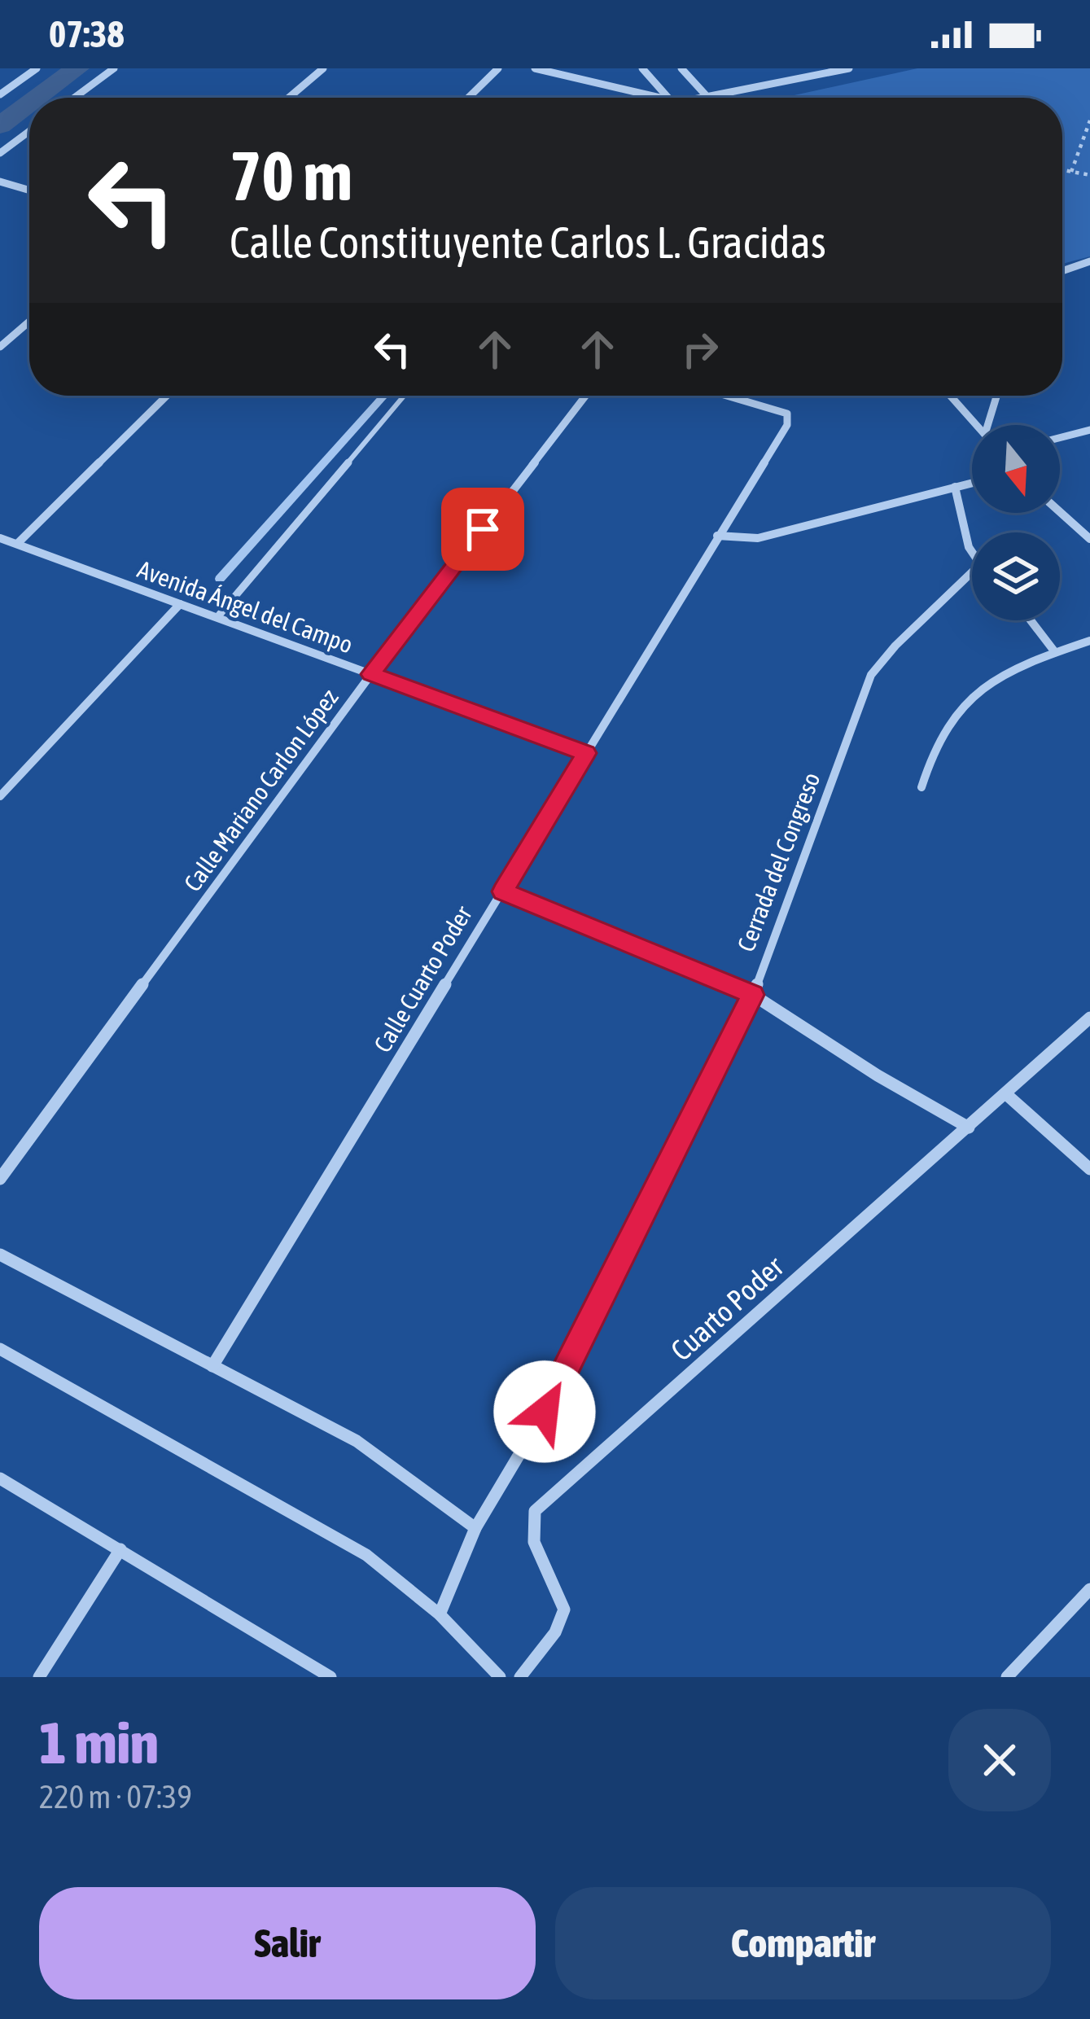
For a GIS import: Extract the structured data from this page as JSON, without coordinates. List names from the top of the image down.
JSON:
{
  "streets": {
    "street": [
      "Avenida Ángel del Campo",
      "Calle Mariano Carlon López",
      "Cerrada del Congreso",
      "Calle Cuarto Poder",
      "Cuarto Poder"
    ]
  },
  "crossings": [
    ["Avenida Ángel del Campo", "Calle Mariano Carlon López"],
    ["Avenida Ángel del Campo", "Calle Cuarto Poder"]
  ],
  "north": "bottom",
  "page": {
    "status": "07:38",
    "turn": ["70 m", "Calle Constituyente Carlos L. Gracidas"],
    "heading": ["1 min", "220 m · 07:39"],
    "buttons": ["Salir", "Compartir"]
  }
}
